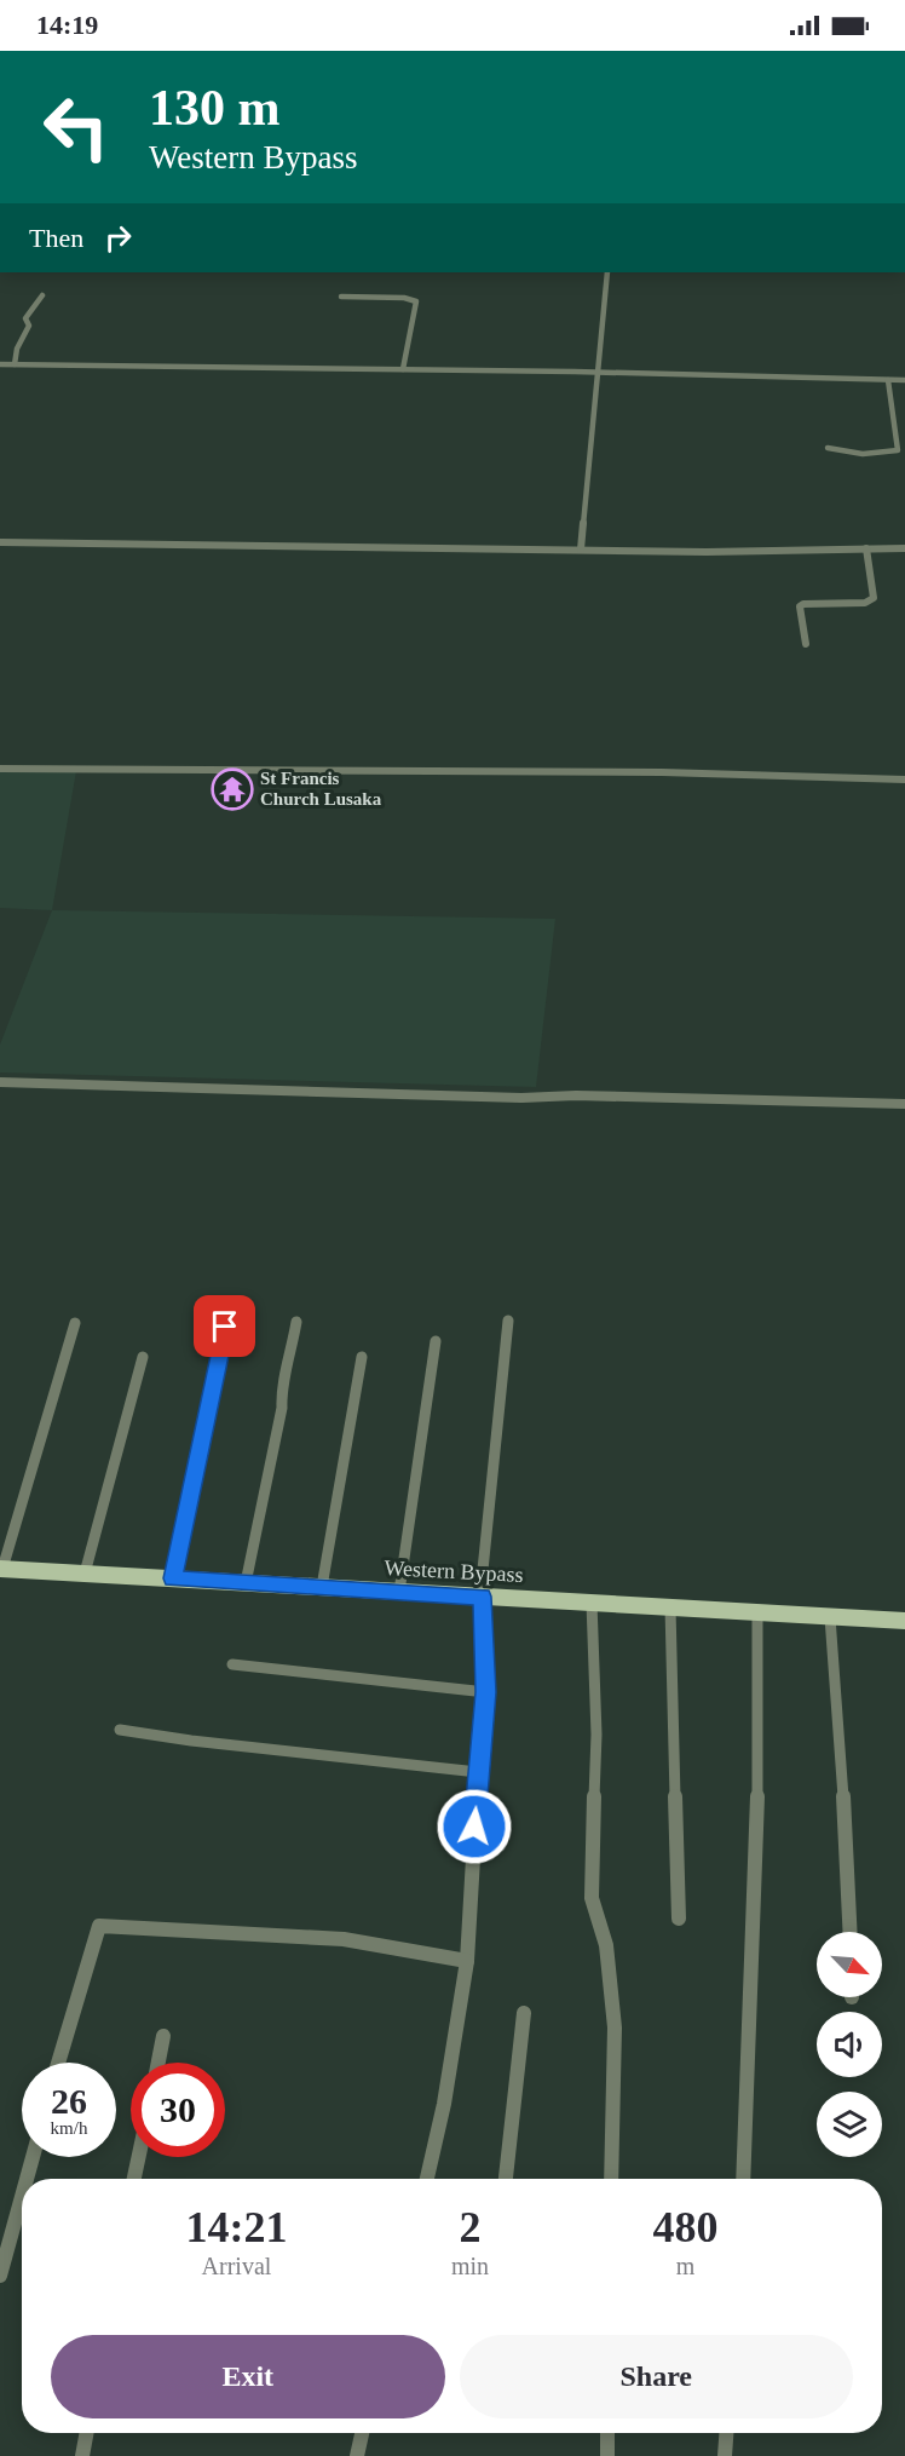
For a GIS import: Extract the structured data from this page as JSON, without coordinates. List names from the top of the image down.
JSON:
{
  "streets": {
    "main road": ["Western Bypass"]
  },
  "places": {
    "temple": ["St Francis Church Lusaka"]
  },
  "north": "bottom right",
  "page": {
    "status": "14:19",
    "turn": ["130 m", "Western Bypass"],
    "then": "Then",
    "speed": "26 km/h",
    "limit": "30",
    "eta": [
      "14:21",
      "Arrival",
      "2",
      "min",
      "480",
      "m"
    ],
    "buttons": ["Exit", "Share"]
  }
}
